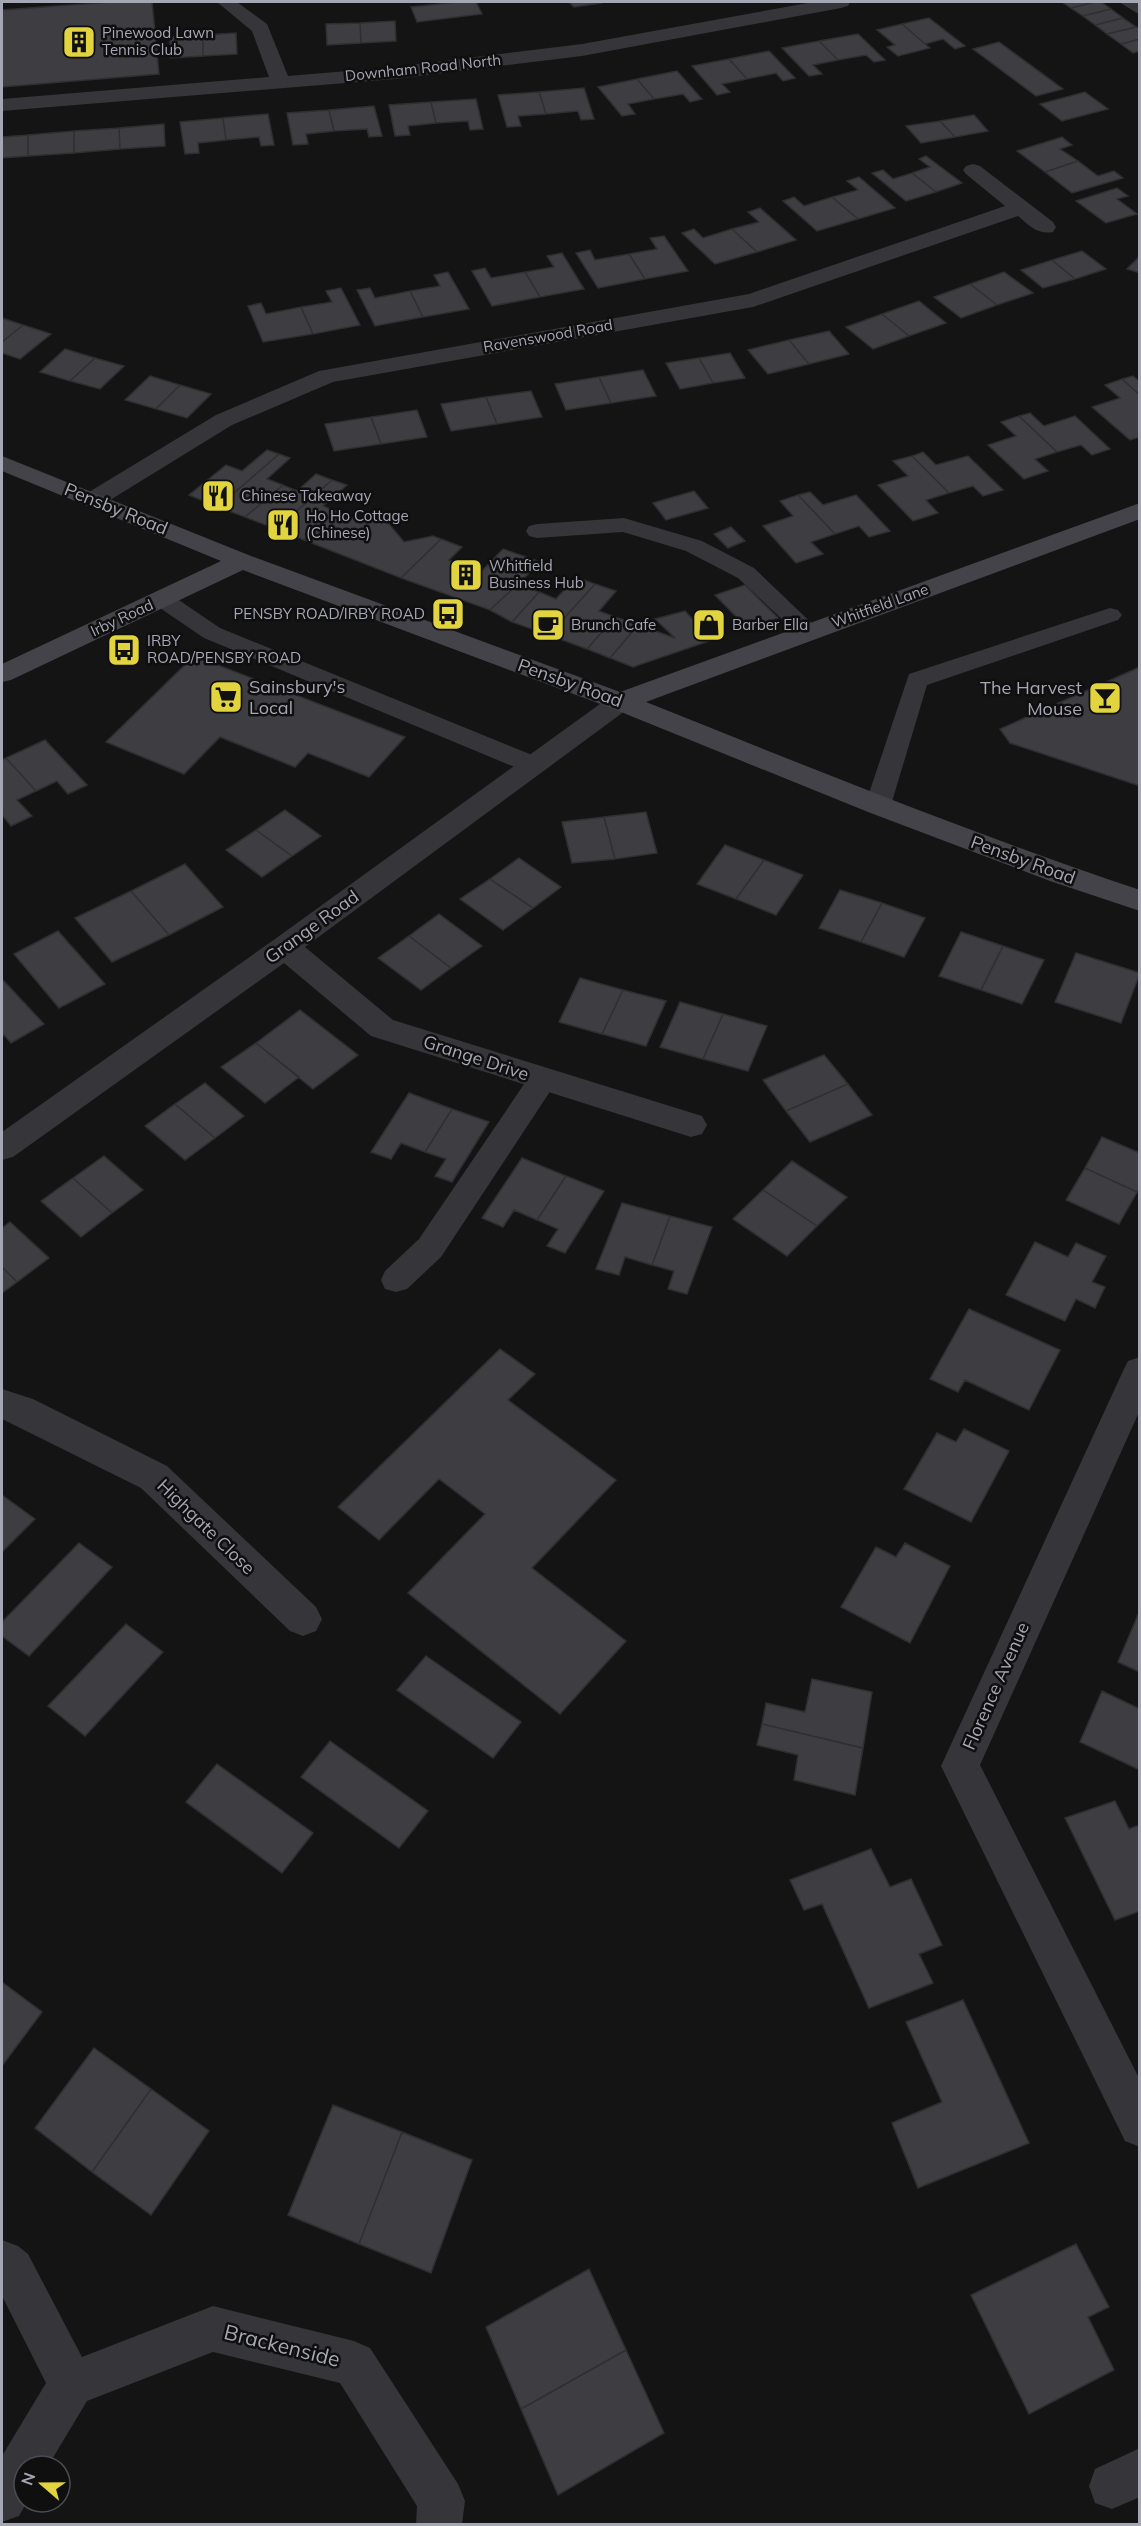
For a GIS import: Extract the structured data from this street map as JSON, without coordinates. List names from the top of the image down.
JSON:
{
  "streets": {
    "main road": ["Pensby Road", "Whitfield Lane", "Irby Road"],
    "street": [
      "Downham Road North",
      "Ravenswood Road",
      "Grange Road",
      "Grange Drive",
      "Highgate Close",
      "Florence Avenue",
      "Brackenside"
    ]
  },
  "crossings": [
    ["Ravenswood Road", "Pensby Road"],
    ["Pensby Road", "Whitfield Lane"],
    ["Pensby Road", "Irby Road"],
    ["Pensby Road", "Grange Road"],
    ["Whitfield Lane", "Grange Road"],
    ["Grange Road", "Grange Drive"]
  ],
  "places": {
    "building": ["Pinewood Lawn Tennis Club", "Whitfield Business Hub"],
    "restaurant": ["Chinese Takeaway", "Ho Ho Cottage (Chinese)"],
    "bus stop": ["PENSBY ROAD/IRBY ROAD", "IRBY ROAD/PENSBY ROAD"],
    "cafe": ["Brunch Cafe"],
    "shop": ["Barber Ella"],
    "supermarket": ["Sainsbury's Local"],
    "bar": ["The Harvest Mouse"]
  },
  "north": "left"
}
